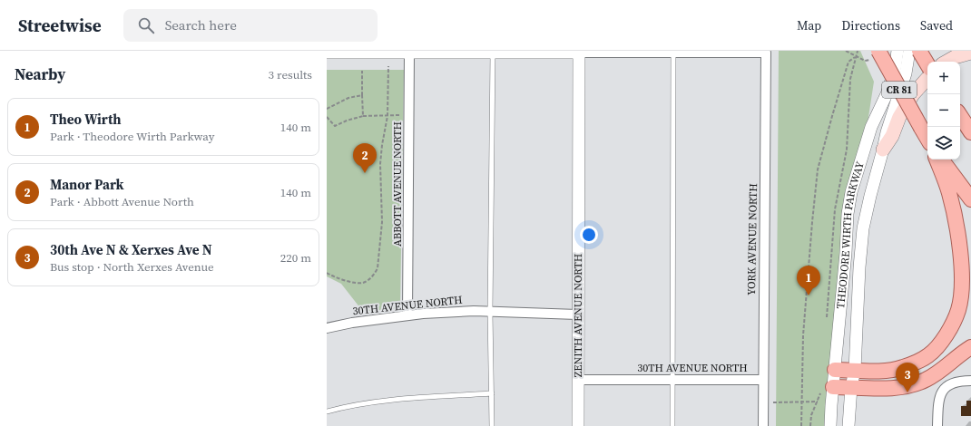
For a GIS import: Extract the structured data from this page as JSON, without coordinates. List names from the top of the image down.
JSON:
{
  "streets": {
    "main road": ["CR 81"],
    "street": [
      "ABBOTT AVENUE NORTH",
      "THEODORE WIRTH PARKWAY",
      "YORK AVENUE NORTH",
      "30TH AVENUE NORTH",
      "ZENITH AVENUE NORTH"
    ]
  },
  "crossings": [
    ["ABBOTT AVENUE NORTH", "30TH AVENUE NORTH"],
    ["YORK AVENUE NORTH", "30TH AVENUE NORTH"],
    ["30TH AVENUE NORTH", "ZENITH AVENUE NORTH"]
  ],
  "page": {
    "header": "Streetwise",
    "search": "Search here",
    "nav": ["Map", "Directions", "Saved"],
    "heading": ["Nearby", "3 results"],
    "map_buttons": ["+", "−"],
    "list": [
      {
        "mark": "1",
        "name": "Theo Wirth",
        "note": "Park · Theodore Wirth Parkway",
        "value": "140 m"
      },
      {
        "mark": "2",
        "name": "Manor Park",
        "note": "Park · Abbott Avenue North",
        "value": "140 m"
      },
      {
        "mark": "3",
        "name": "30th Ave N & Xerxes Ave N",
        "note": "Bus stop · North Xerxes Avenue",
        "value": "220 m"
      }
    ],
    "pins": ["2", "1", "3"]
  }
}
